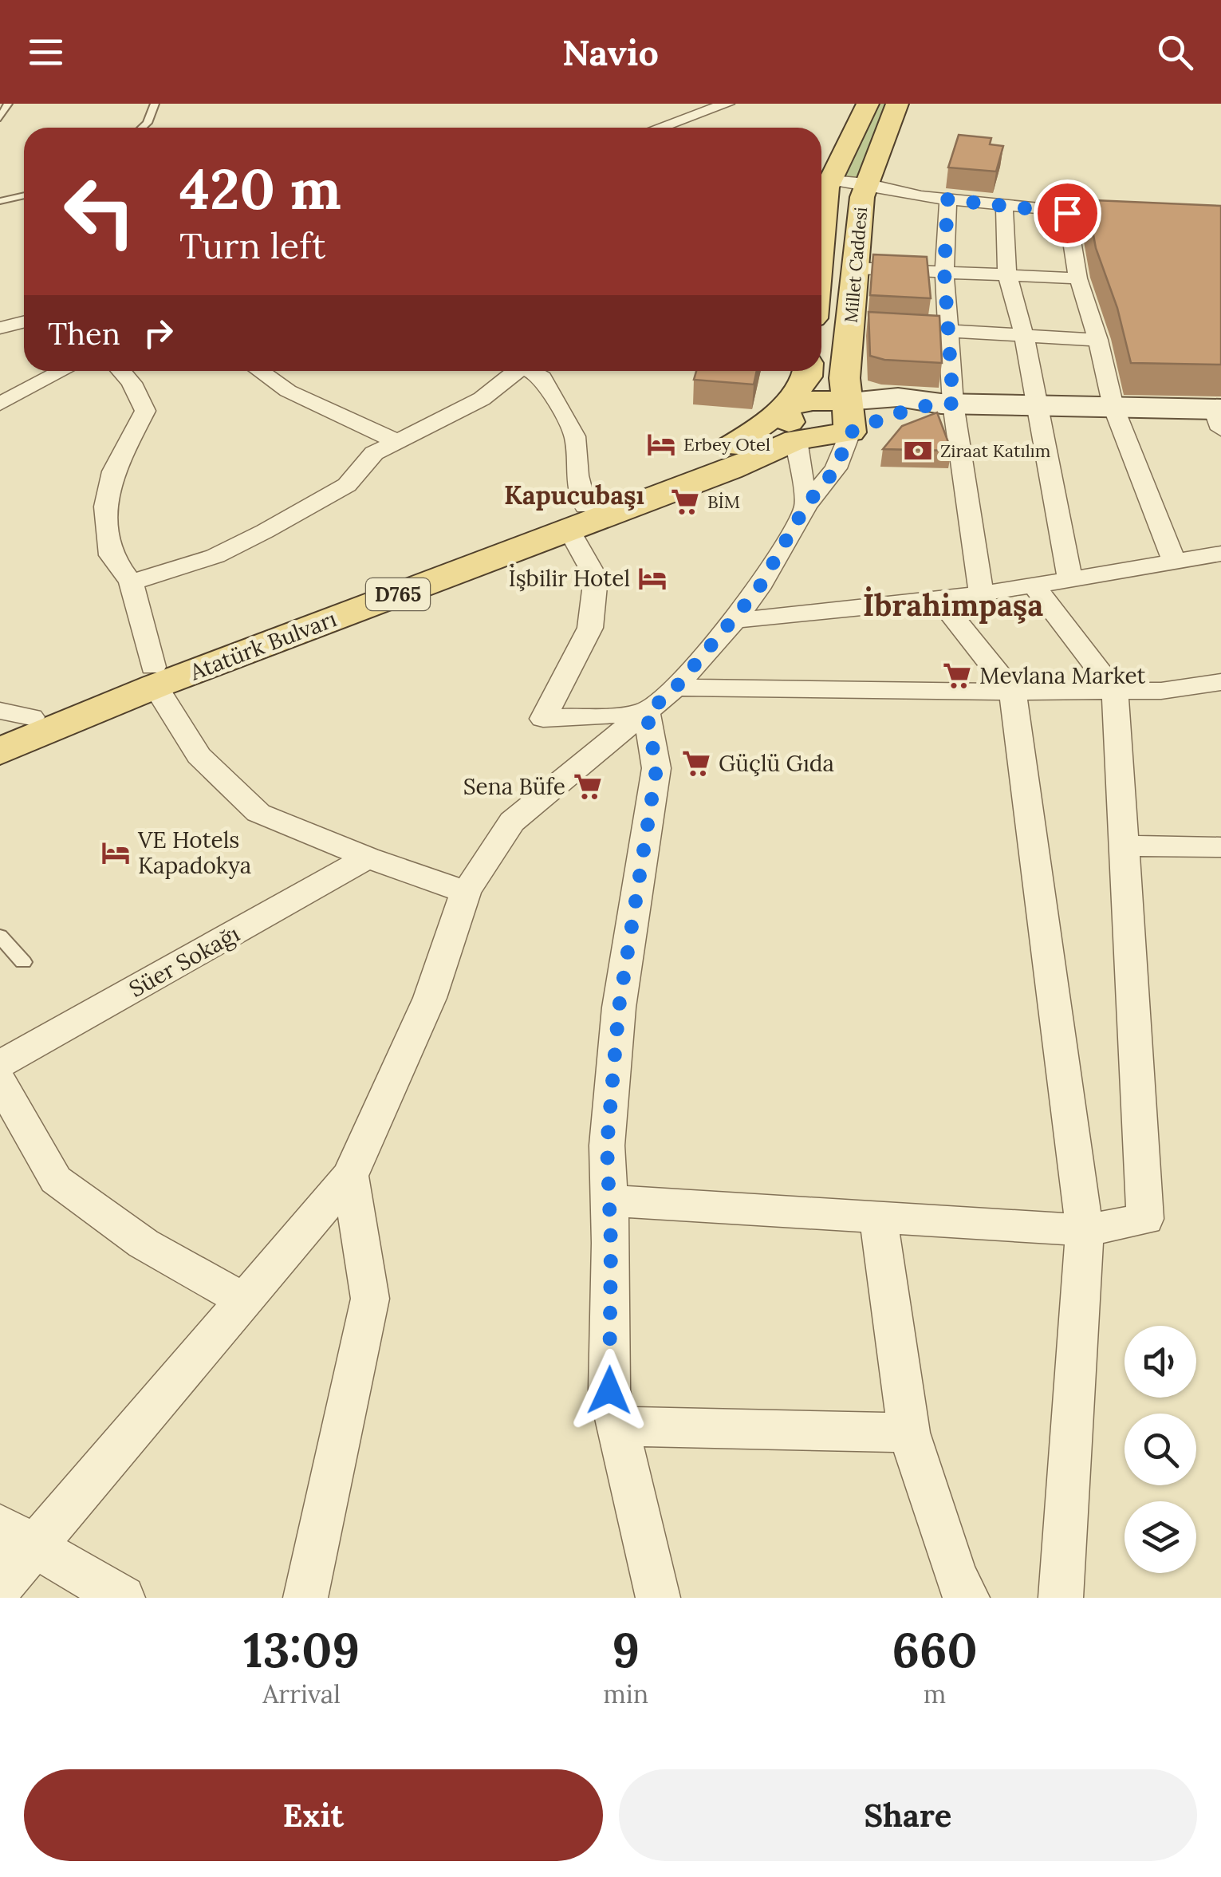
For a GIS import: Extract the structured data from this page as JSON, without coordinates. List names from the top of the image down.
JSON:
{
  "streets": {
    "main road": ["Millet Caddesi", "D765", "Atatürk Bulvarı"],
    "street": ["Süer Sokağı"]
  },
  "districts": ["Kapucubaşı", "İbrahimpaşa"],
  "places": {
    "hotel": ["Erbey Otel", "İşbilir Hotel", "VE Hotels Kapadokya"],
    "bank": ["Ziraat Katılım"],
    "supermarket": [
      "BİM",
      "Mevlana Market",
      "Güçlü Gıda",
      "Sena Büfe"
    ]
  },
  "page": {
    "header": "Navio",
    "turn": ["420 m", "Turn left"],
    "then": "Then",
    "eta": [
      "13:09",
      "Arrival",
      "9",
      "min",
      "660",
      "m"
    ],
    "buttons": ["Exit", "Share"]
  }
}
